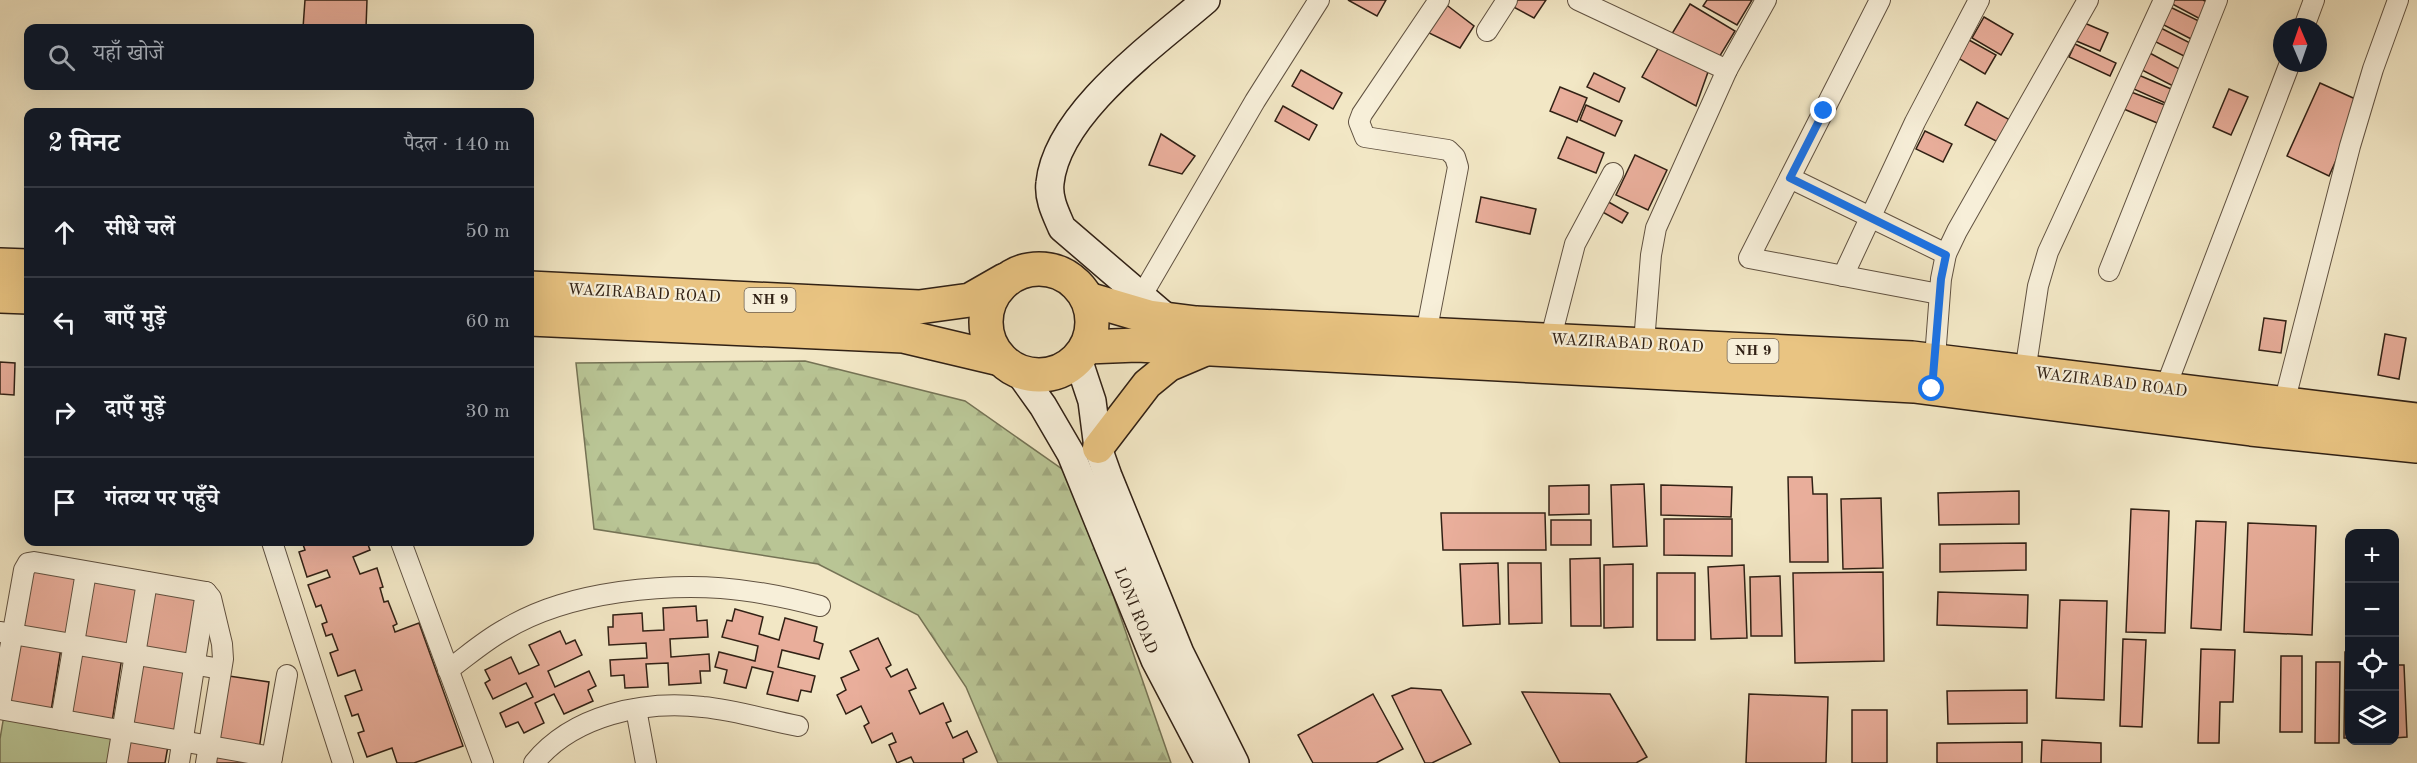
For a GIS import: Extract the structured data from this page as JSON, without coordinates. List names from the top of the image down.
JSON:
{
  "streets": {
    "highway": ["WAZIRABAD ROAD", "NH 9"],
    "street": ["LONI ROAD"]
  },
  "north": "top",
  "page": {
    "search": "यहाँ खोजें",
    "heading": ["2 मिनट", "पैदल · 140 m"],
    "list": [
      ["सीधे चलें", "50 m"],
      ["बाएँ मुड़ें", "60 m"],
      ["दाएँ मुड़ें", "30 m"],
      "गंतव्य पर पहुँचे"
    ],
    "map_buttons": ["+", "−"]
  }
}
